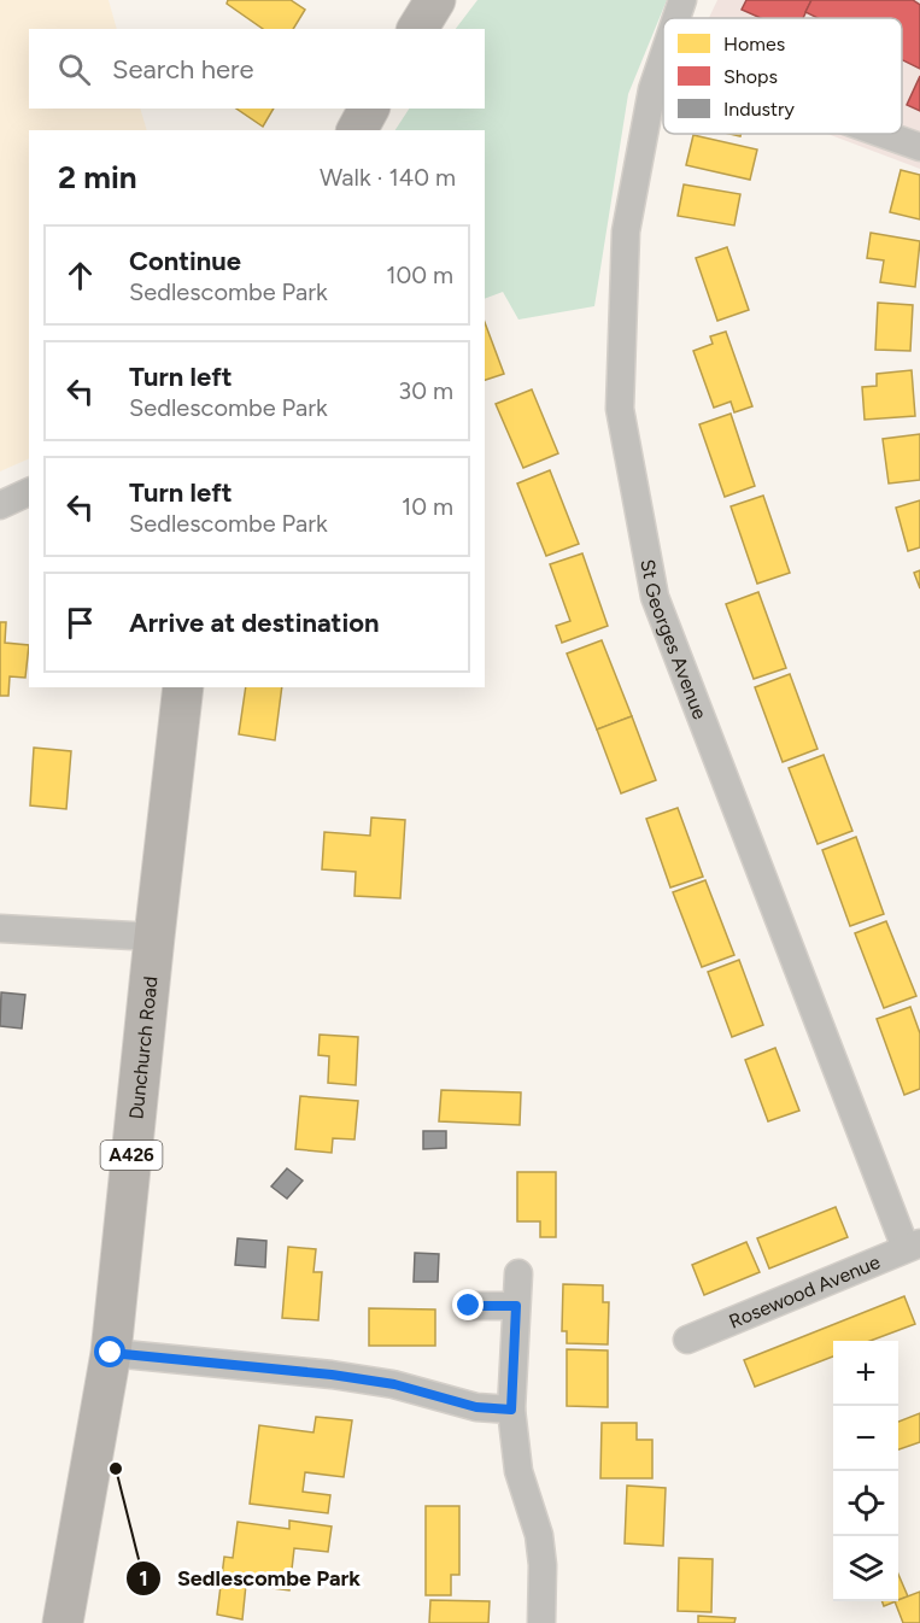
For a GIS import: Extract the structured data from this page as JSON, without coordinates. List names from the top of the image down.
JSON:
{
  "streets": {
    "highway": ["Dunchurch Road", "A426"],
    "street": ["St Georges Avenue", "Rosewood Avenue"]
  },
  "crossings": [
    ["St Georges Avenue", "Rosewood Avenue"]
  ],
  "places": ["Sedlescombe Park"],
  "legend": ["Homes", "Shops", "Industry"],
  "page": {
    "search": "Search here",
    "heading": ["2 min", "Walk · 140 m"],
    "list": [
      ["Continue", "Sedlescombe Park", "100 m"],
      ["Turn left", "Sedlescombe Park", "30 m"],
      ["Turn left", "Sedlescombe Park", "10 m"],
      "Arrive at destination"
    ],
    "map_buttons": ["+", "−"]
  }
}
